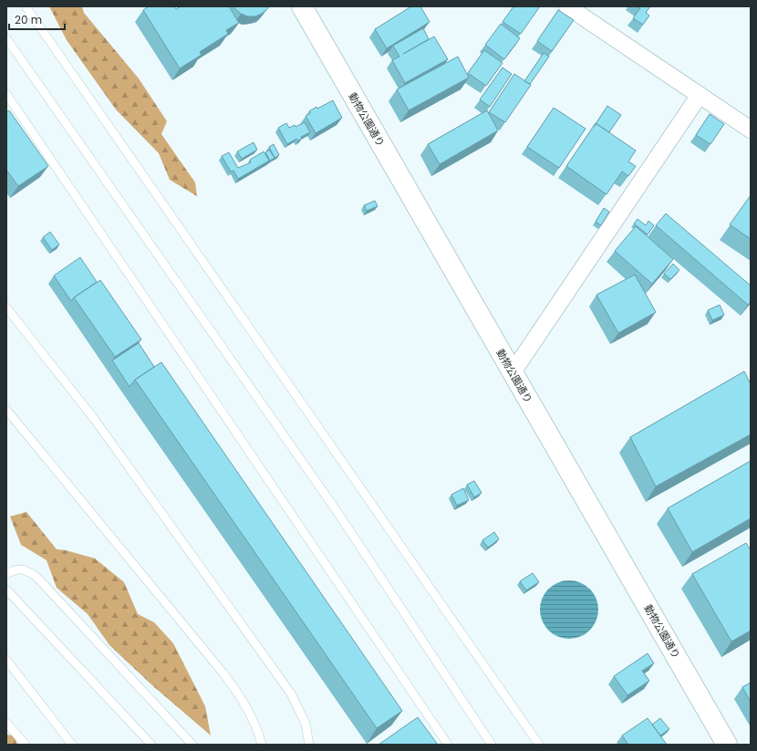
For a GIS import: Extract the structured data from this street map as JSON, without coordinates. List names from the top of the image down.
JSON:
{
  "streets": {
    "street": ["動物公園通り"]
  },
  "scale_bar": "20 m"
}
